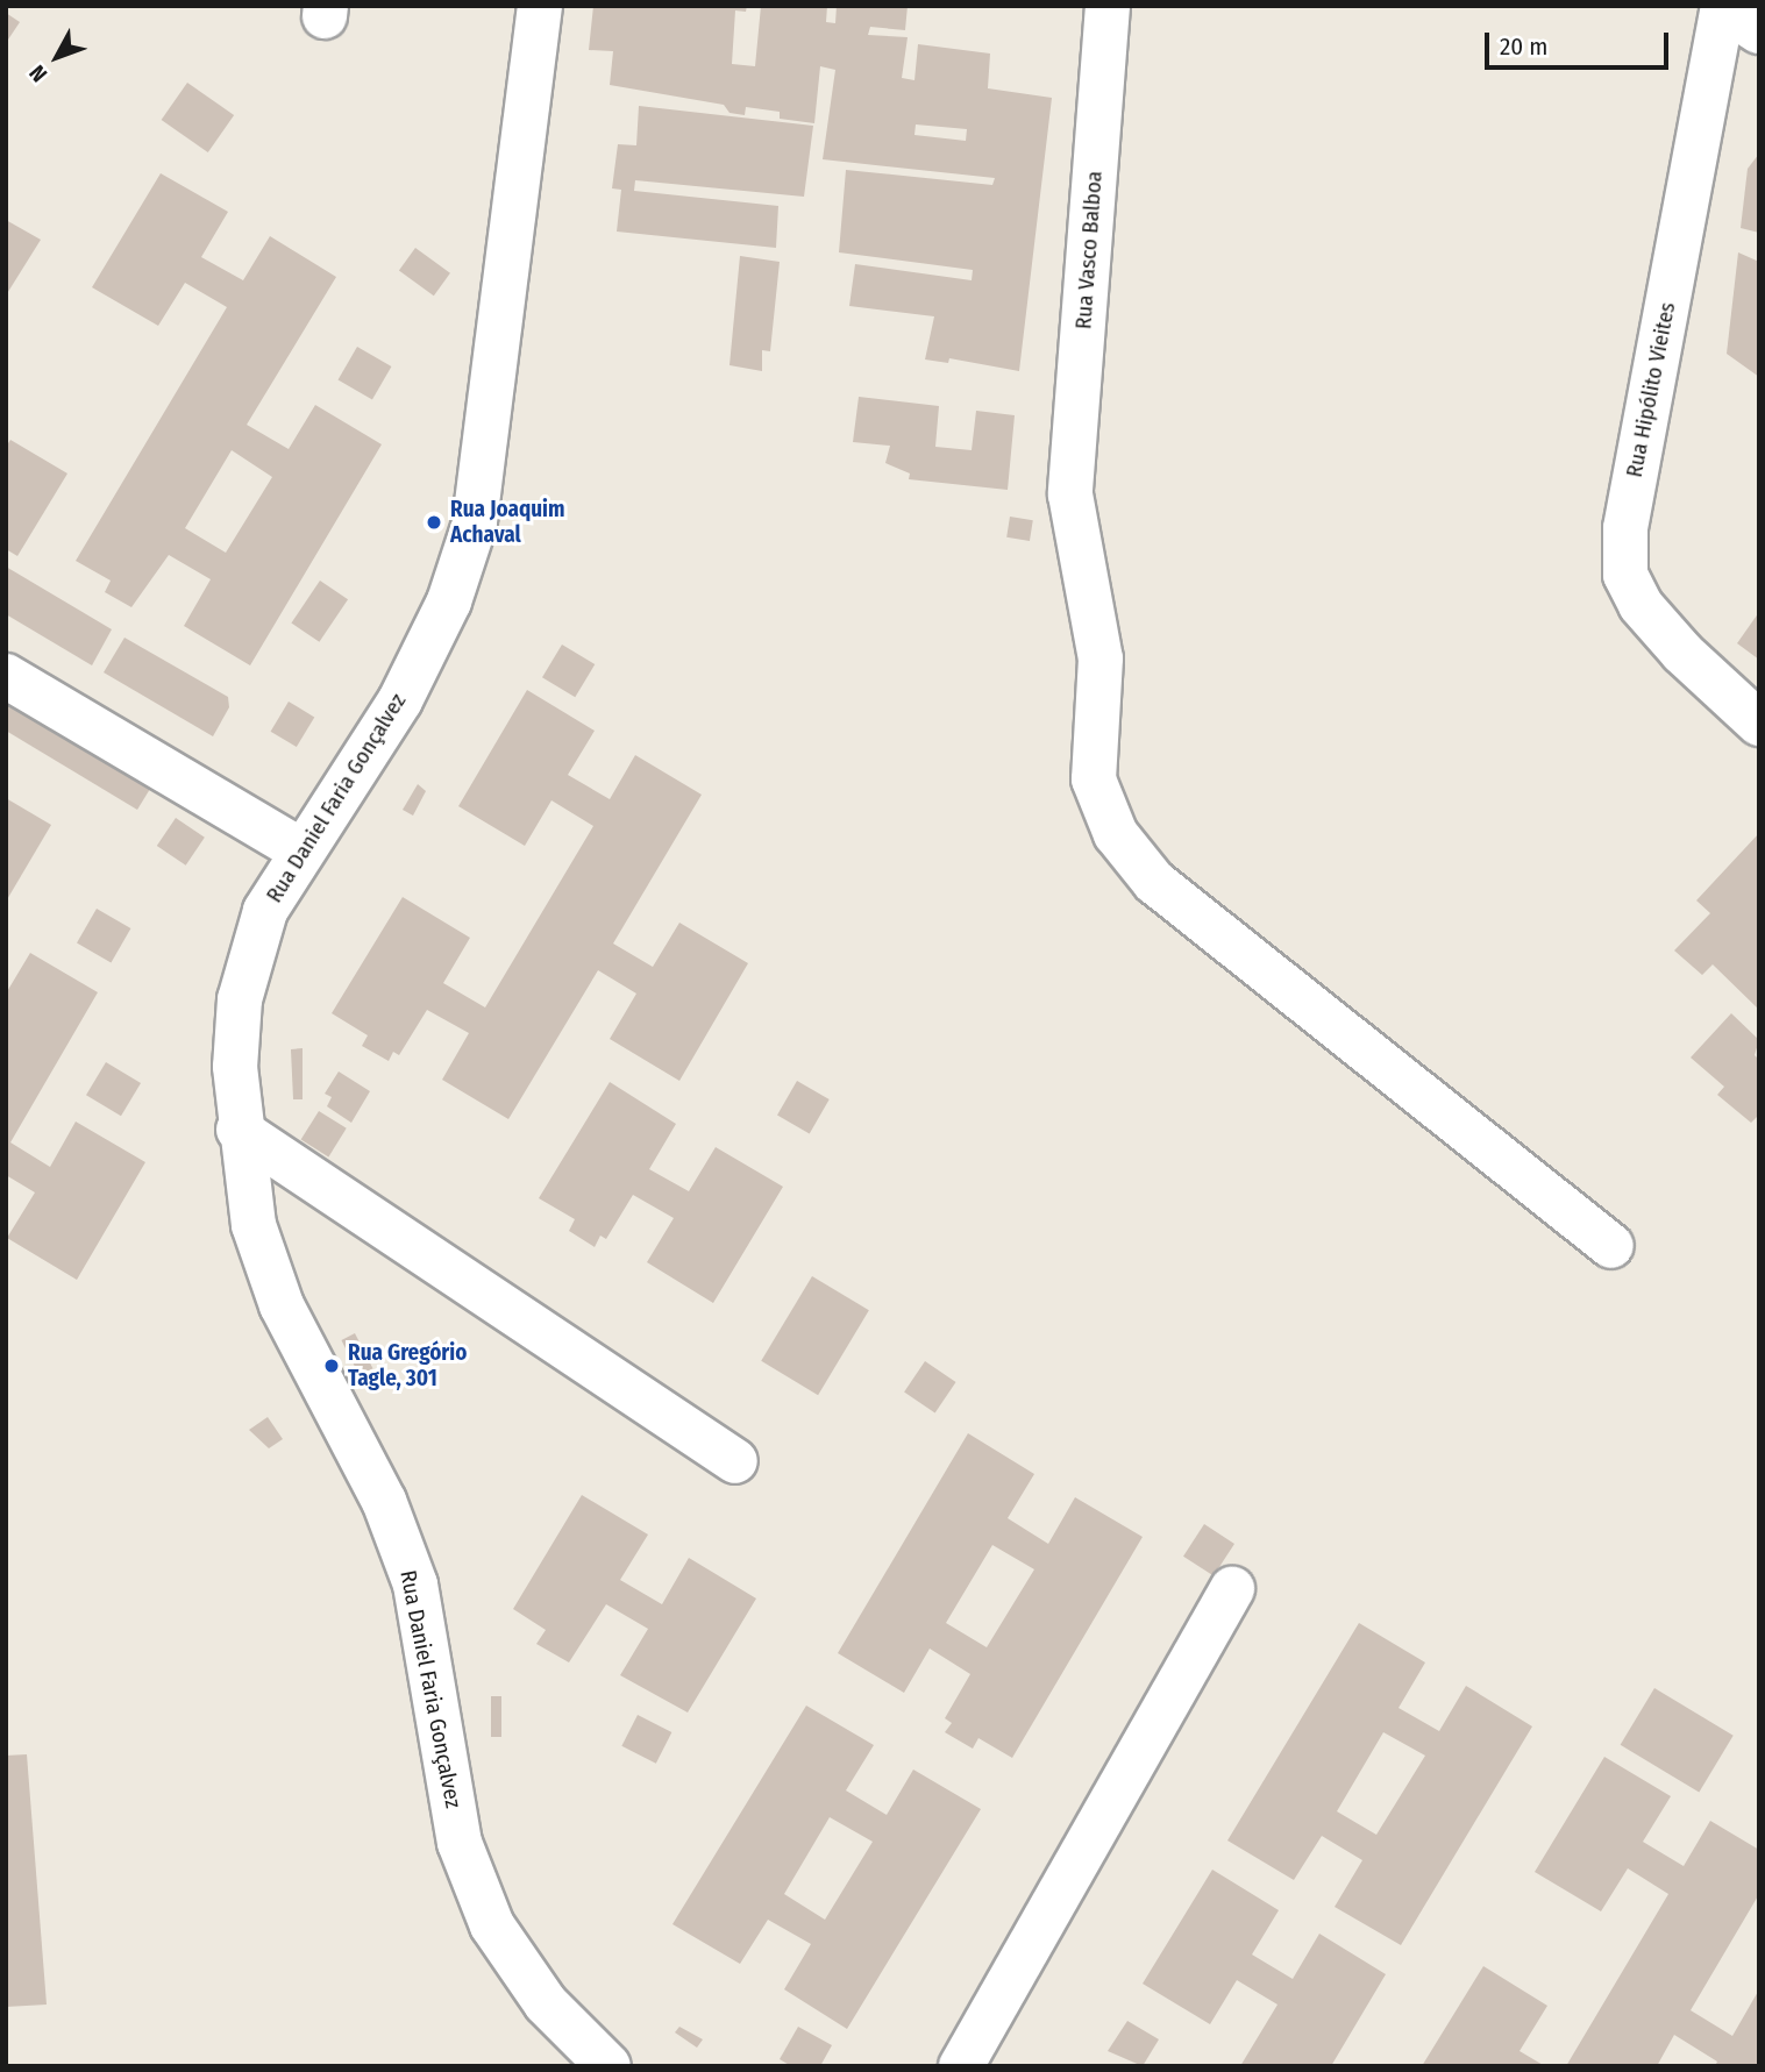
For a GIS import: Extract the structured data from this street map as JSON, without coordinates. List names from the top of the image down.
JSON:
{
  "streets": {
    "street": ["Rua Vasco Balboa", "Rua Hipólito Vieites", "Rua Daniel Faria Gonçalvez"]
  },
  "places": ["Rua Joaquim Achaval", "Rua Gregório Tagle, 301"],
  "scale_bar": "20 m",
  "north": "bottom left"
}
